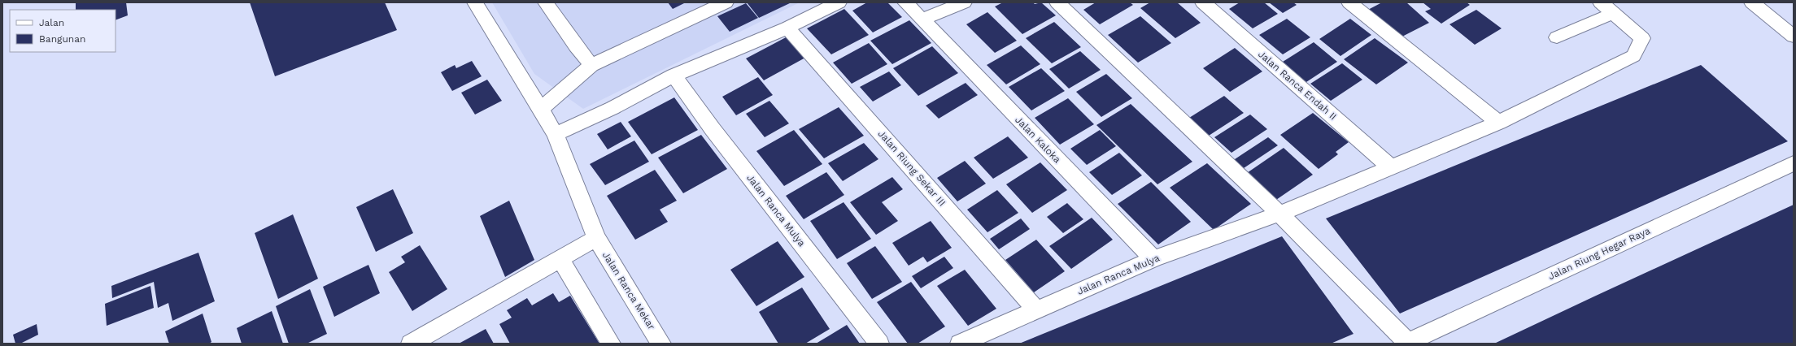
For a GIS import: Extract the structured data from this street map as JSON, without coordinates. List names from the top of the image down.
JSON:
{
  "streets": {
    "street": [
      "Jalan Ranca Endah II",
      "Jalan Kaloka",
      "Jalan Riung Sekar III",
      "Jalan Ranca Mulya",
      "Jalan Riung Hegar Raya",
      "Jalan Ranca Mekar"
    ]
  },
  "crossings": [
    ["Jalan Ranca Endah II", "Jalan Ranca Mulya"],
    ["Jalan Kaloka", "Jalan Ranca Mulya"],
    ["Jalan Riung Sekar III", "Jalan Ranca Mulya"]
  ],
  "legend": ["Jalan", "Bangunan"]
}
